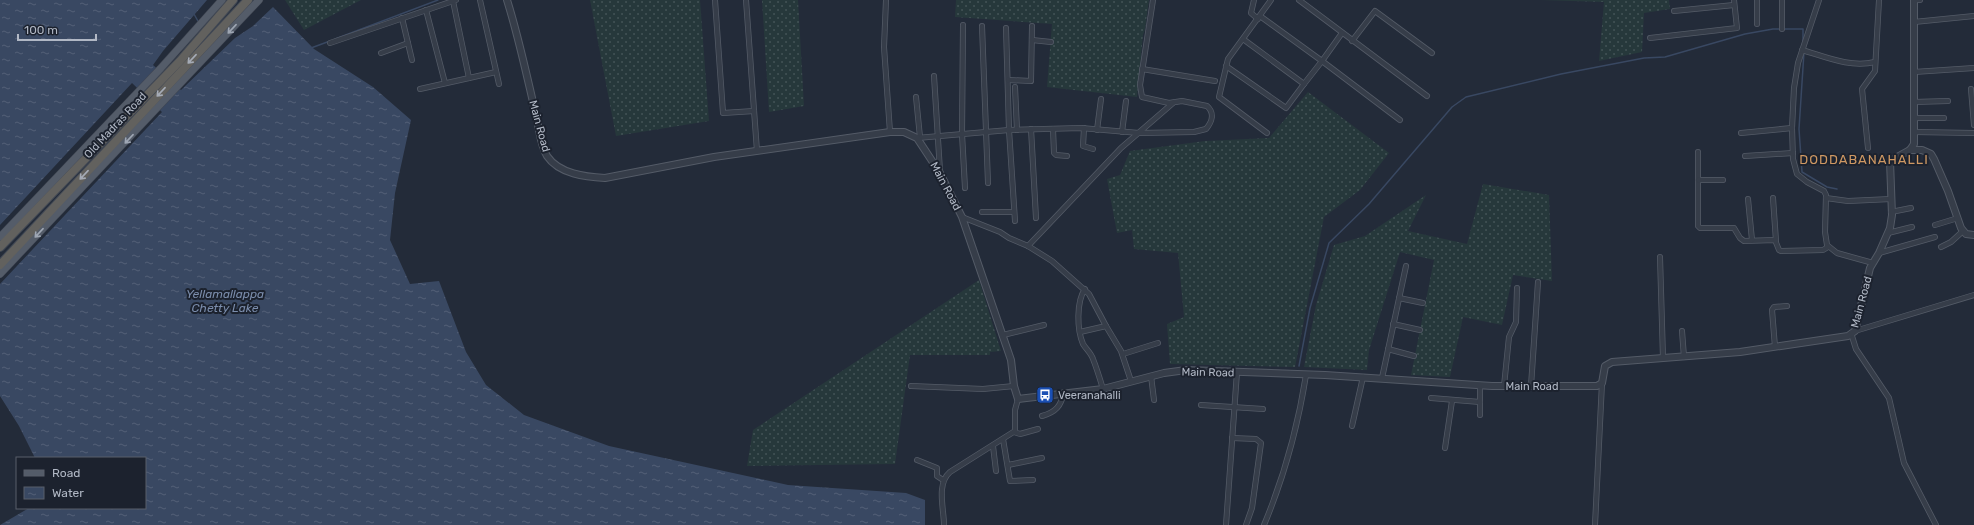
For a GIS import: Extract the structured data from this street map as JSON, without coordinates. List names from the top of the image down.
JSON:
{
  "streets": {
    "highway": ["Old Madras Road"],
    "street": ["Main Road"]
  },
  "districts": ["DODDABANAHALLI"],
  "water": ["Yellamallappa Chetty Lake"],
  "places": {
    "bus stop": ["Veeranahalli"]
  },
  "legend": ["Road", "Water"],
  "scale_bar": "100 m"
}
